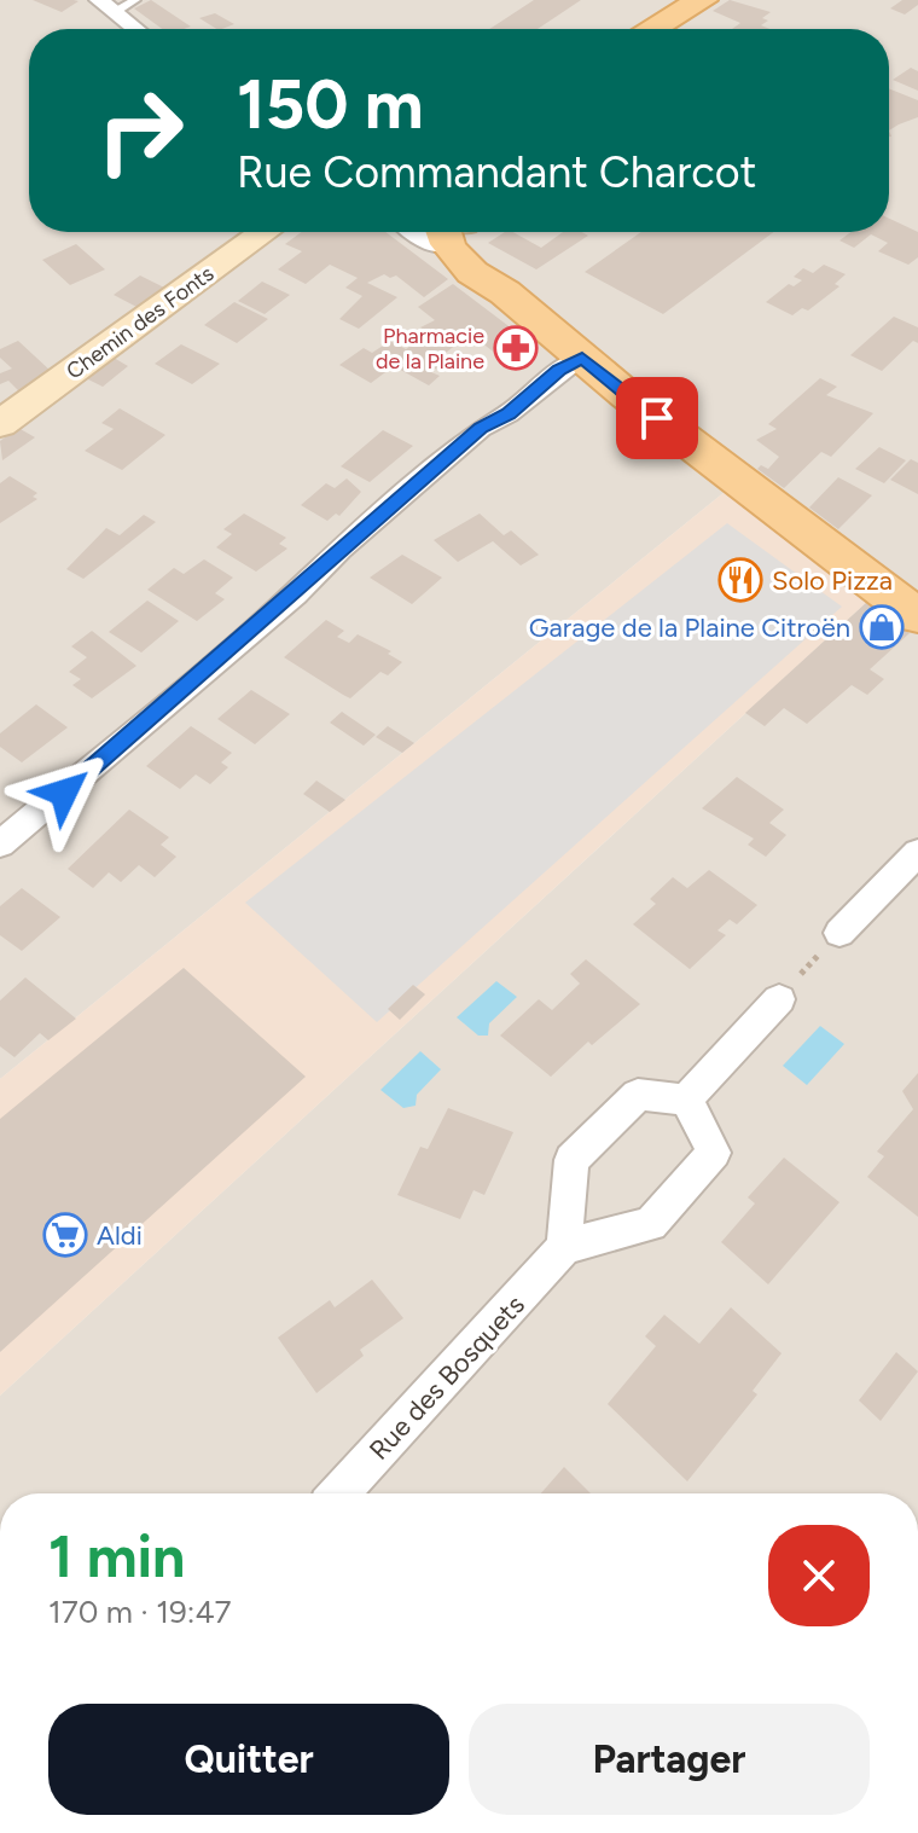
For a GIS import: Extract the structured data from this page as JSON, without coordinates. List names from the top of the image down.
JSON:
{
  "streets": {
    "street": ["Chemin des Fonts", "Rue des Bosquets"]
  },
  "places": {
    "pharmacy": ["Pharmacie de la Plaine"],
    "restaurant": ["Solo Pizza"],
    "shop": ["Garage de la Plaine Citroën"],
    "supermarket": ["Aldi"]
  },
  "page": {
    "turn": ["150 m", "Rue Commandant Charcot"],
    "heading": ["1 min", "170 m · 19:47"],
    "buttons": ["Quitter", "Partager"]
  }
}
